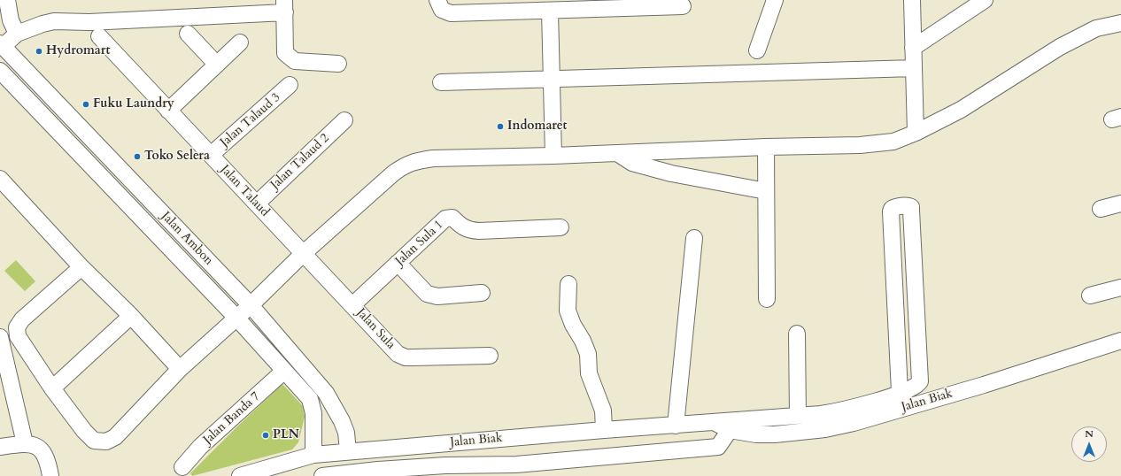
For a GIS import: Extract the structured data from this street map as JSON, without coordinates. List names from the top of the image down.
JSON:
{
  "streets": {
    "street": [
      "Jalan Talaud 3",
      "Jalan Talaud 2",
      "Jalan Talaud",
      "Jalan Ambon",
      "Jalan Sula 1",
      "Jalan Sula",
      "Jalan Biak",
      "Jalan Banda 7"
    ]
  },
  "crossings": [
    ["Jalan Talaud 3", "Jalan Talaud"],
    ["Jalan Talaud 2", "Jalan Talaud"],
    ["Jalan Talaud", "Jalan Sula"],
    ["Jalan Ambon", "Jalan Biak"],
    ["Jalan Ambon", "Jalan Banda 7"],
    ["Jalan Sula 1", "Jalan Sula"]
  ],
  "places": [
    "Hydromart",
    "Fuku Laundry",
    "Indomaret",
    "Toko Selera",
    "PLN"
  ],
  "north": "top"
}
